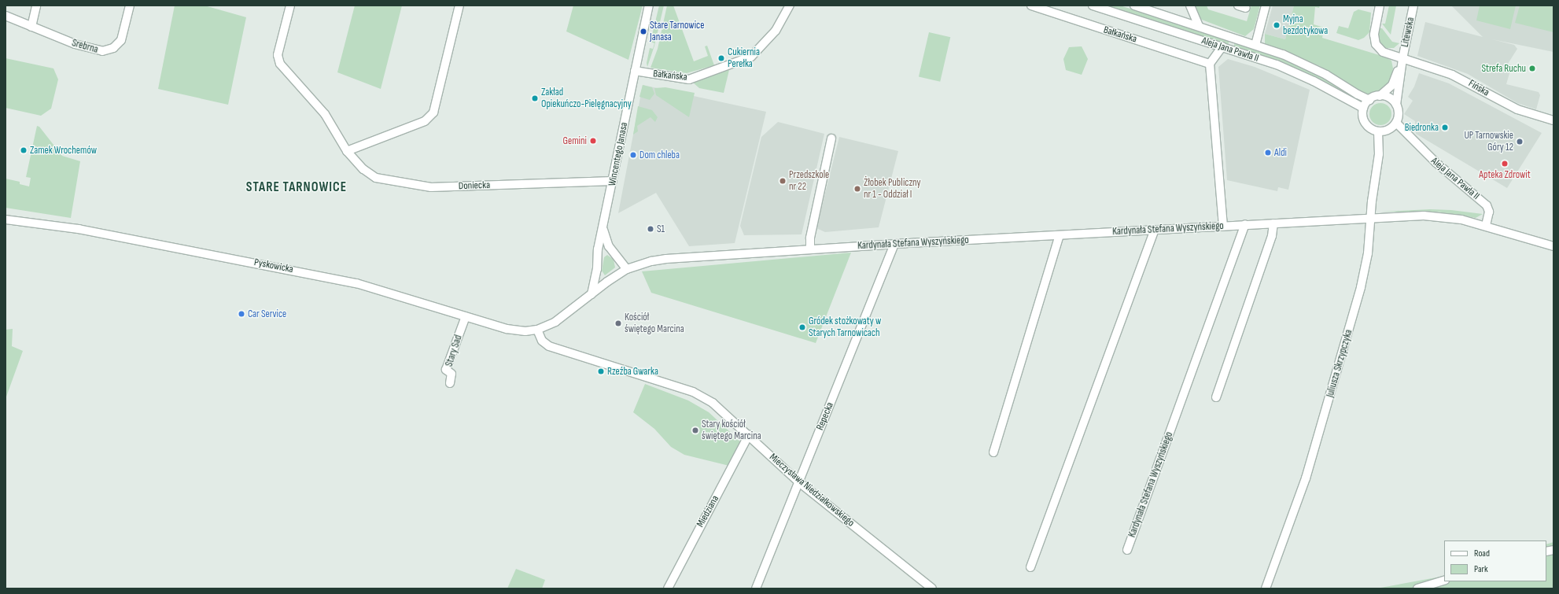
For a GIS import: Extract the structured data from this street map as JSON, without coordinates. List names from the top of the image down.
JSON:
{
  "streets": {
    "street": [
      "Litewska",
      "Bałkańska",
      "Srebrna",
      "Aleja Jana Pawła II",
      "Fińska",
      "Wincentego Janasa",
      "Doniecka",
      "Kardynała Stefana Wyszyńskiego",
      "Pyskowicka",
      "Stary Sad",
      "Juliusza Skrzypczyka",
      "Repecka",
      "Mieczysława Niedziałkowskiego",
      "Miedziana"
    ]
  },
  "crossings": [
    ["Litewska", "Aleja Jana Pawła II"],
    ["Litewska", "Fińska"],
    ["Litewska", "Juliusza Skrzypczyka"],
    ["Bałkańska", "Wincentego Janasa"],
    ["Aleja Jana Pawła II", "Kardynała Stefana Wyszyńskiego"],
    ["Aleja Jana Pawła II", "Juliusza Skrzypczyka"],
    ["Wincentego Janasa", "Doniecka"],
    ["Wincentego Janasa", "Kardynała Stefana Wyszyńskiego"],
    ["Kardynała Stefana Wyszyńskiego", "Pyskowicka"],
    ["Kardynała Stefana Wyszyńskiego", "Juliusza Skrzypczyka"],
    ["Kardynała Stefana Wyszyńskiego", "Repecka"],
    ["Kardynała Stefana Wyszyńskiego", "Mieczysława Niedziałkowskiego"],
    ["Pyskowicka", "Stary Sad"],
    ["Pyskowicka", "Mieczysława Niedziałkowskiego"],
    ["Repecka", "Mieczysława Niedziałkowskiego"],
    ["Mieczysława Niedziałkowskiego", "Miedziana"]
  ],
  "districts": ["STARE TARNOWICE"],
  "places": [
    "Myjna bezdotykowa",
    "Stare Tarnowice Janasa",
    "Cukiernia Perełka",
    "Strefa Ruchu",
    "Zakład Opiekuńczo-Pielęgnacyjny",
    "Biedronka",
    "Gemini",
    "UP Tarnowskie Góry 12",
    "Zamek Wrochemów",
    "Aldi",
    "Dom chleba",
    "Apteka Zdrowit",
    "Przedszkole nr 22",
    "Żłobek Publiczny nr 1 - Oddział I",
    "S1",
    "Car Service",
    "Kościół świętego Marcina",
    "Gródek stożkowaty w Starych Tarnowicach",
    "Rzeźba Gwarka",
    "Stary kościół świętego Marcina"
  ],
  "legend": ["Road", "Park"]
}
